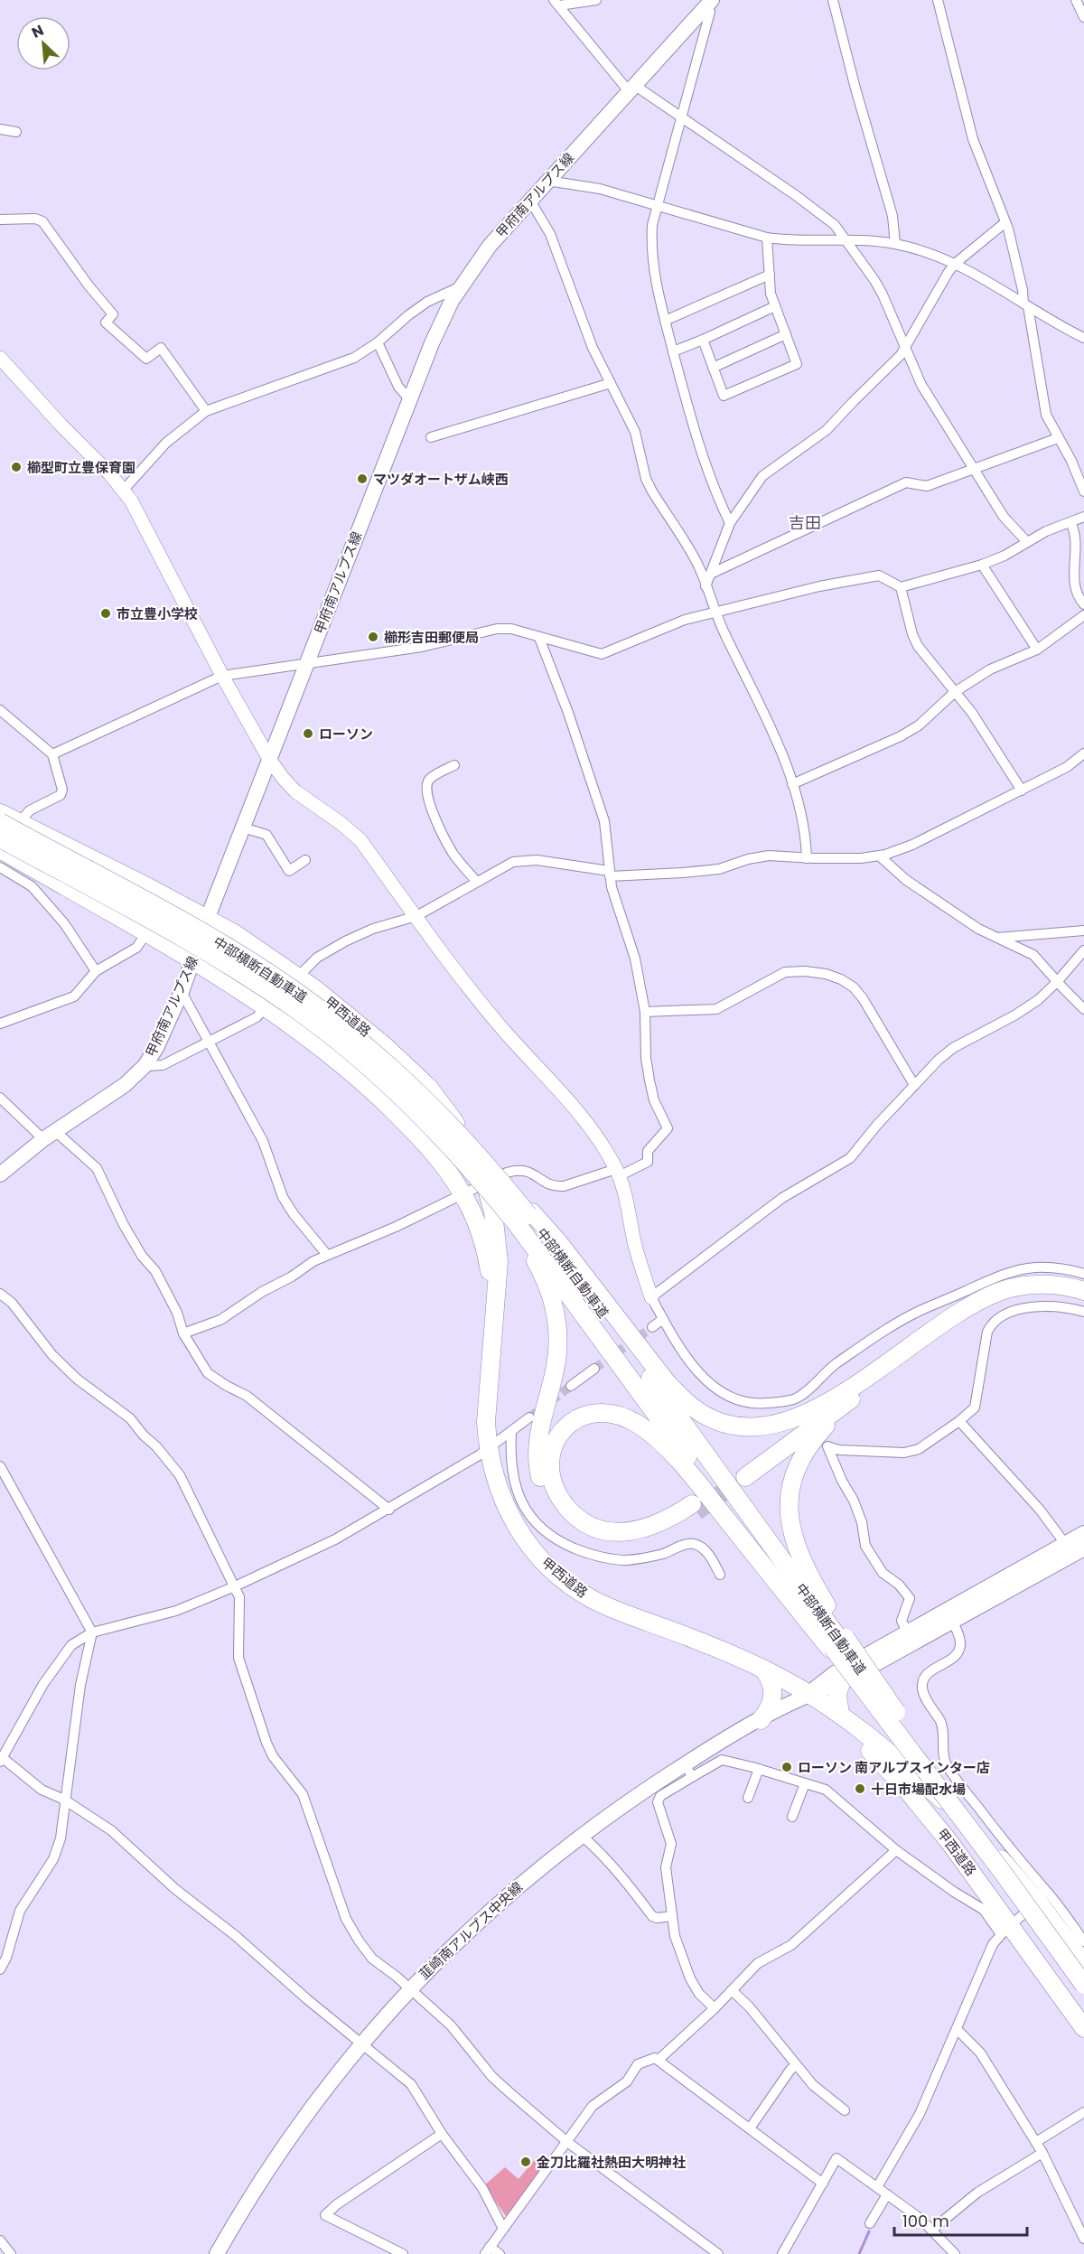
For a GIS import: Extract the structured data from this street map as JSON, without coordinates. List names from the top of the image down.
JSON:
{
  "streets": {
    "highway": ["中部横断自動車道", "甲西道路"],
    "main road": ["甲府南アルプス線", "韮崎南アルプス中央線"]
  },
  "crossings": [
    ["甲府南アルプス線", "甲西道路"],
    ["甲西道路", "韮崎南アルプス中央線"]
  ],
  "districts": ["吉田"],
  "places": [
    "櫛型町立豊保育園",
    "マツダオートザム峡西",
    "市立豊小学校",
    "櫛形吉田郵便局",
    "ローソン",
    "ローソン 南アルプスインター店",
    "十日市場配水場",
    "金刀比羅社熱田大明神社"
  ],
  "scale_bar": "100 m",
  "north": "top left"
}
